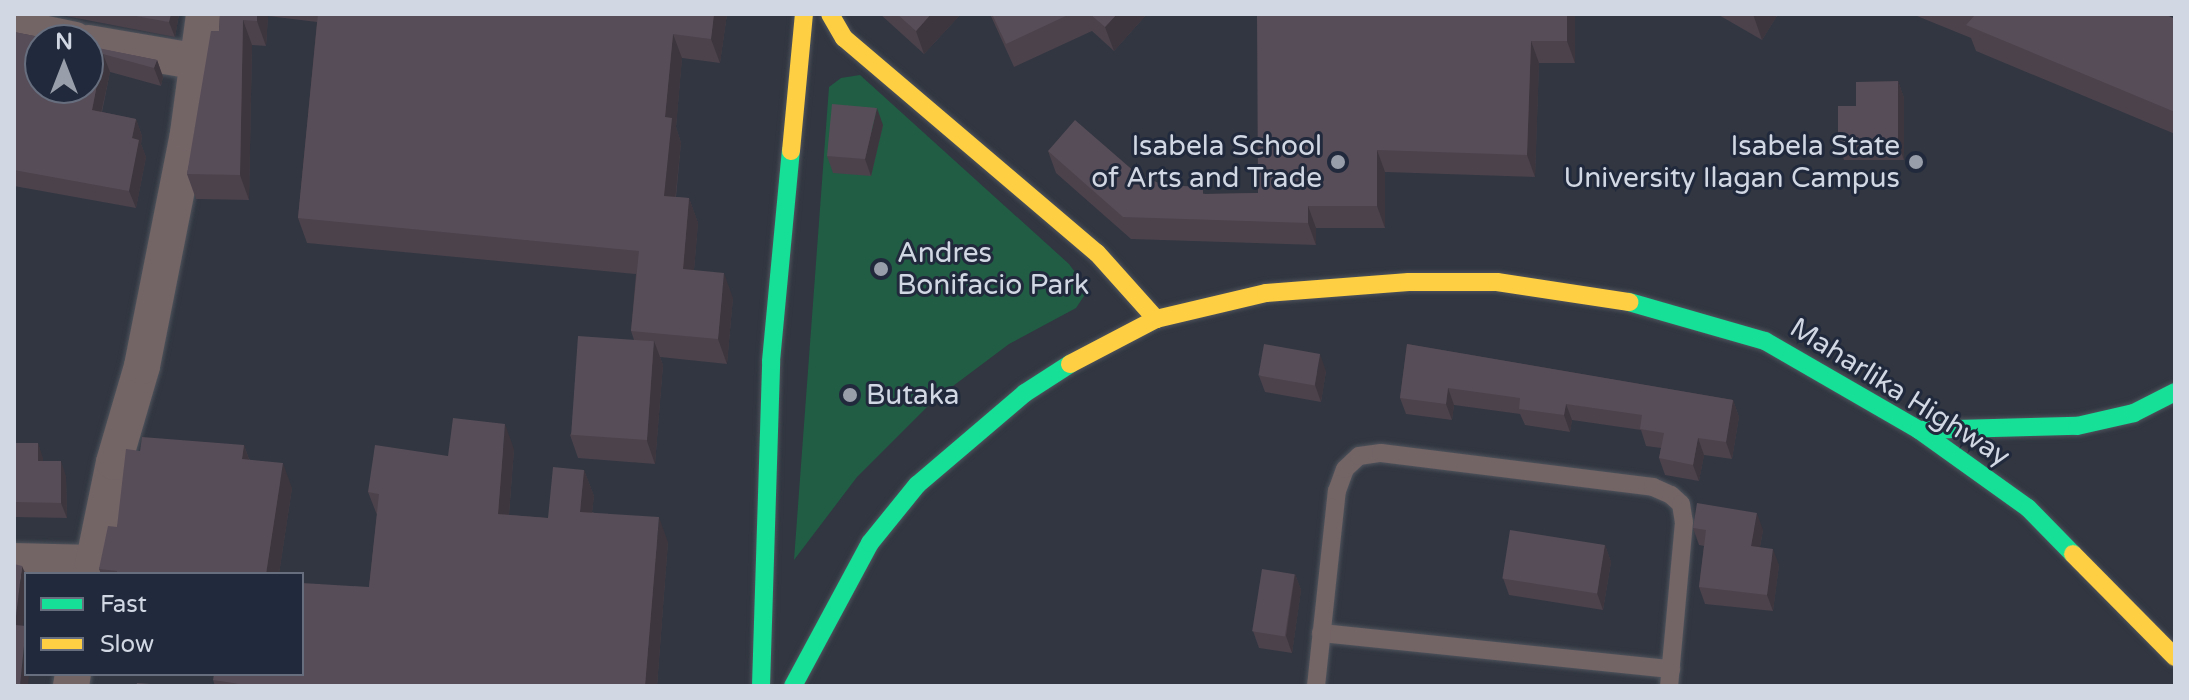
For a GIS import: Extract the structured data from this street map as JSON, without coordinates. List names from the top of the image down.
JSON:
{
  "streets": {
    "main road": ["Maharlika Highway"]
  },
  "places": [
    "Isabela School of Arts and Trade",
    "Isabela State University Ilagan Campus",
    "Andres Bonifacio Park",
    "Butaka"
  ],
  "legend": ["Fast", "Slow"],
  "north": "top"
}
